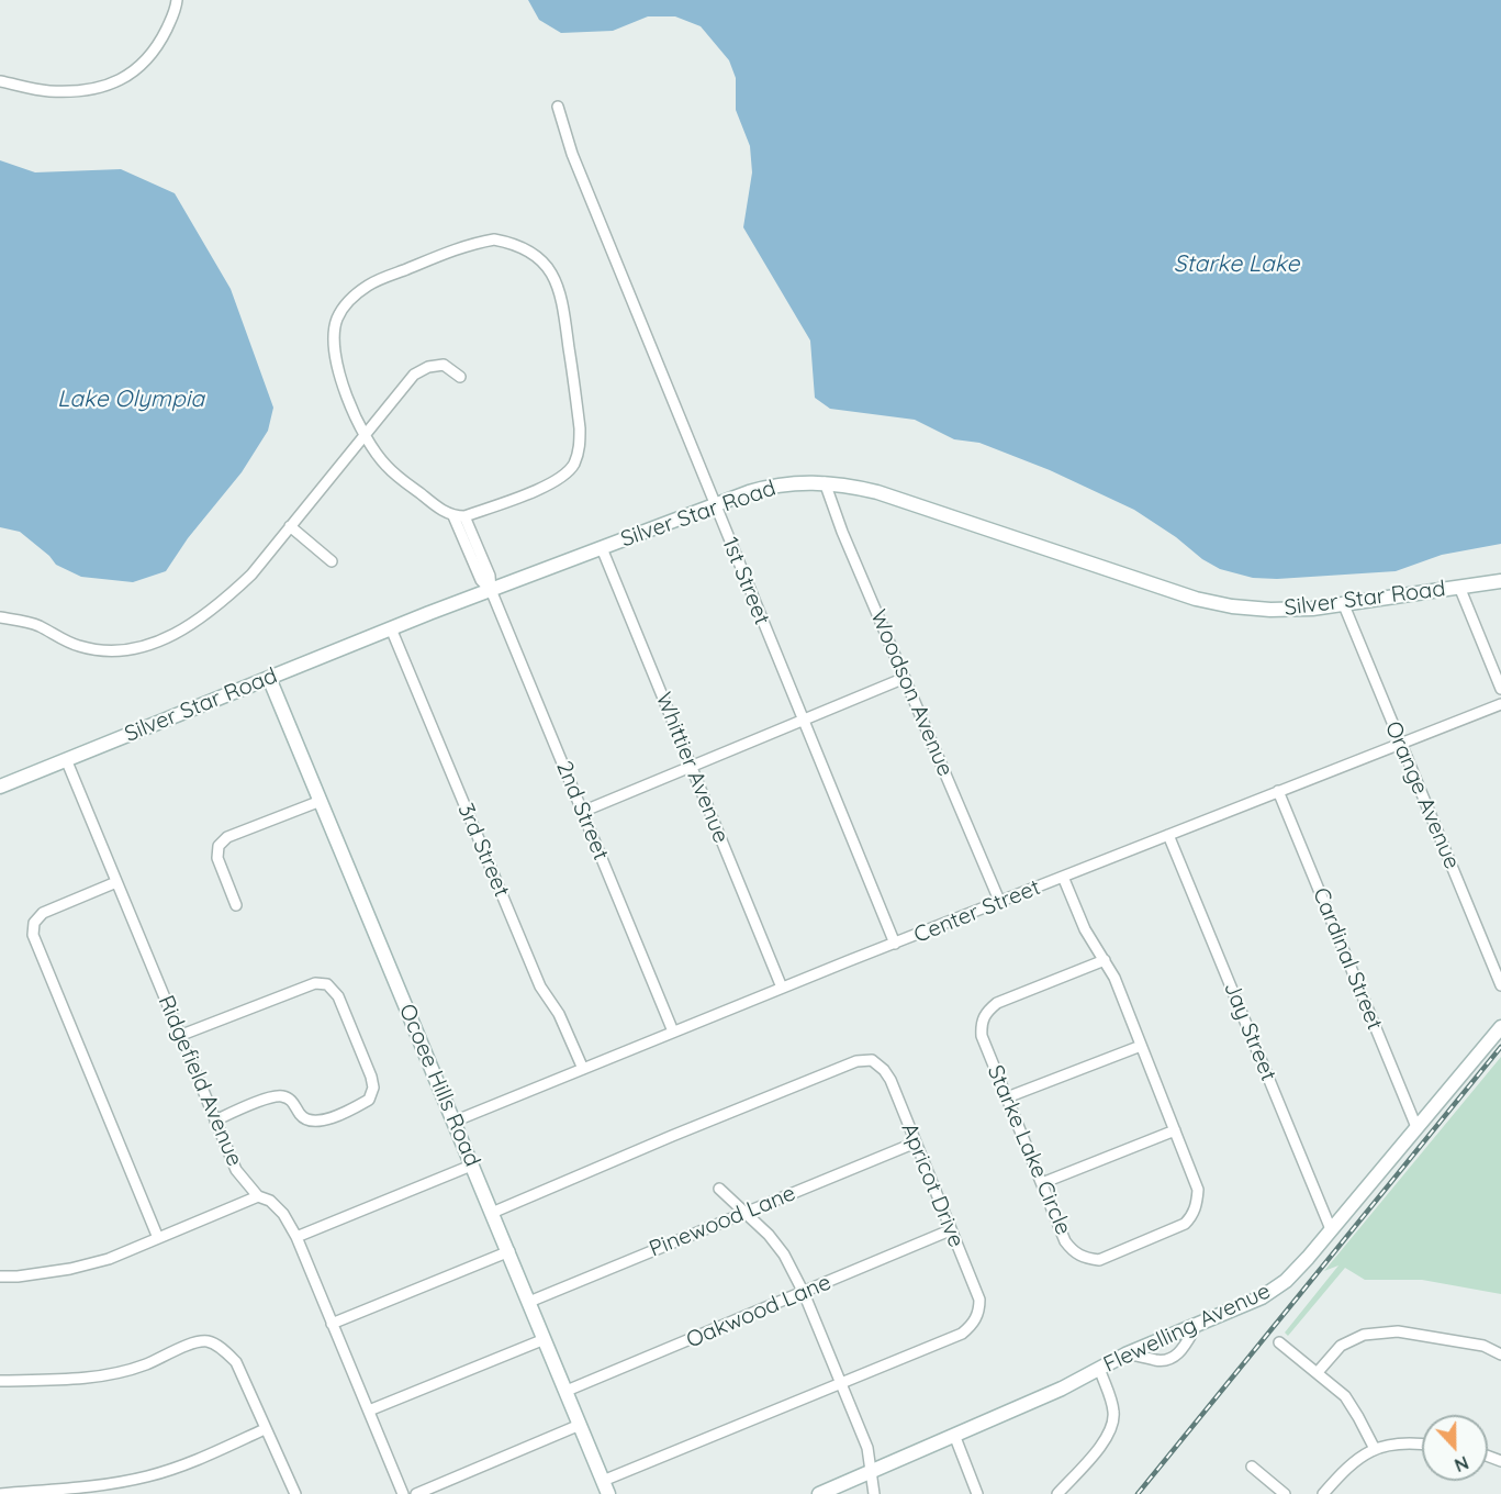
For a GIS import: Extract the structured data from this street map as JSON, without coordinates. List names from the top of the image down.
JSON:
{
  "streets": {
    "street": [
      "Silver Star Road",
      "1st Street",
      "Woodson Avenue",
      "Whittier Avenue",
      "Orange Avenue",
      "2nd Street",
      "3rd Street",
      "Center Street",
      "Cardinal Street",
      "Jay Street",
      "Ridgefield Avenue",
      "Ocoee Hills Road",
      "Starke Lake Circle",
      "Apricot Drive",
      "Pinewood Lane",
      "Oakwood Lane",
      "Flewelling Avenue"
    ]
  },
  "crossings": [
    ["Silver Star Road", "1st Street"],
    ["Silver Star Road", "Woodson Avenue"],
    ["Silver Star Road", "Whittier Avenue"],
    ["Silver Star Road", "Orange Avenue"],
    ["Silver Star Road", "2nd Street"],
    ["Silver Star Road", "3rd Street"],
    ["Silver Star Road", "Ridgefield Avenue"],
    ["Silver Star Road", "Ocoee Hills Road"],
    ["1st Street", "Center Street"],
    ["Woodson Avenue", "Center Street"],
    ["Whittier Avenue", "Center Street"],
    ["Orange Avenue", "Center Street"],
    ["2nd Street", "Center Street"],
    ["3rd Street", "Center Street"],
    ["Center Street", "Cardinal Street"],
    ["Center Street", "Jay Street"],
    ["Center Street", "Ocoee Hills Road"],
    ["Center Street", "Starke Lake Circle"],
    ["Cardinal Street", "Flewelling Avenue"],
    ["Jay Street", "Flewelling Avenue"],
    ["Ocoee Hills Road", "Apricot Drive"],
    ["Ocoee Hills Road", "Pinewood Lane"],
    ["Ocoee Hills Road", "Oakwood Lane"],
    ["Apricot Drive", "Pinewood Lane"],
    ["Apricot Drive", "Oakwood Lane"]
  ],
  "water": ["Starke Lake", "Lake Olympia"],
  "north": "bottom"
}
